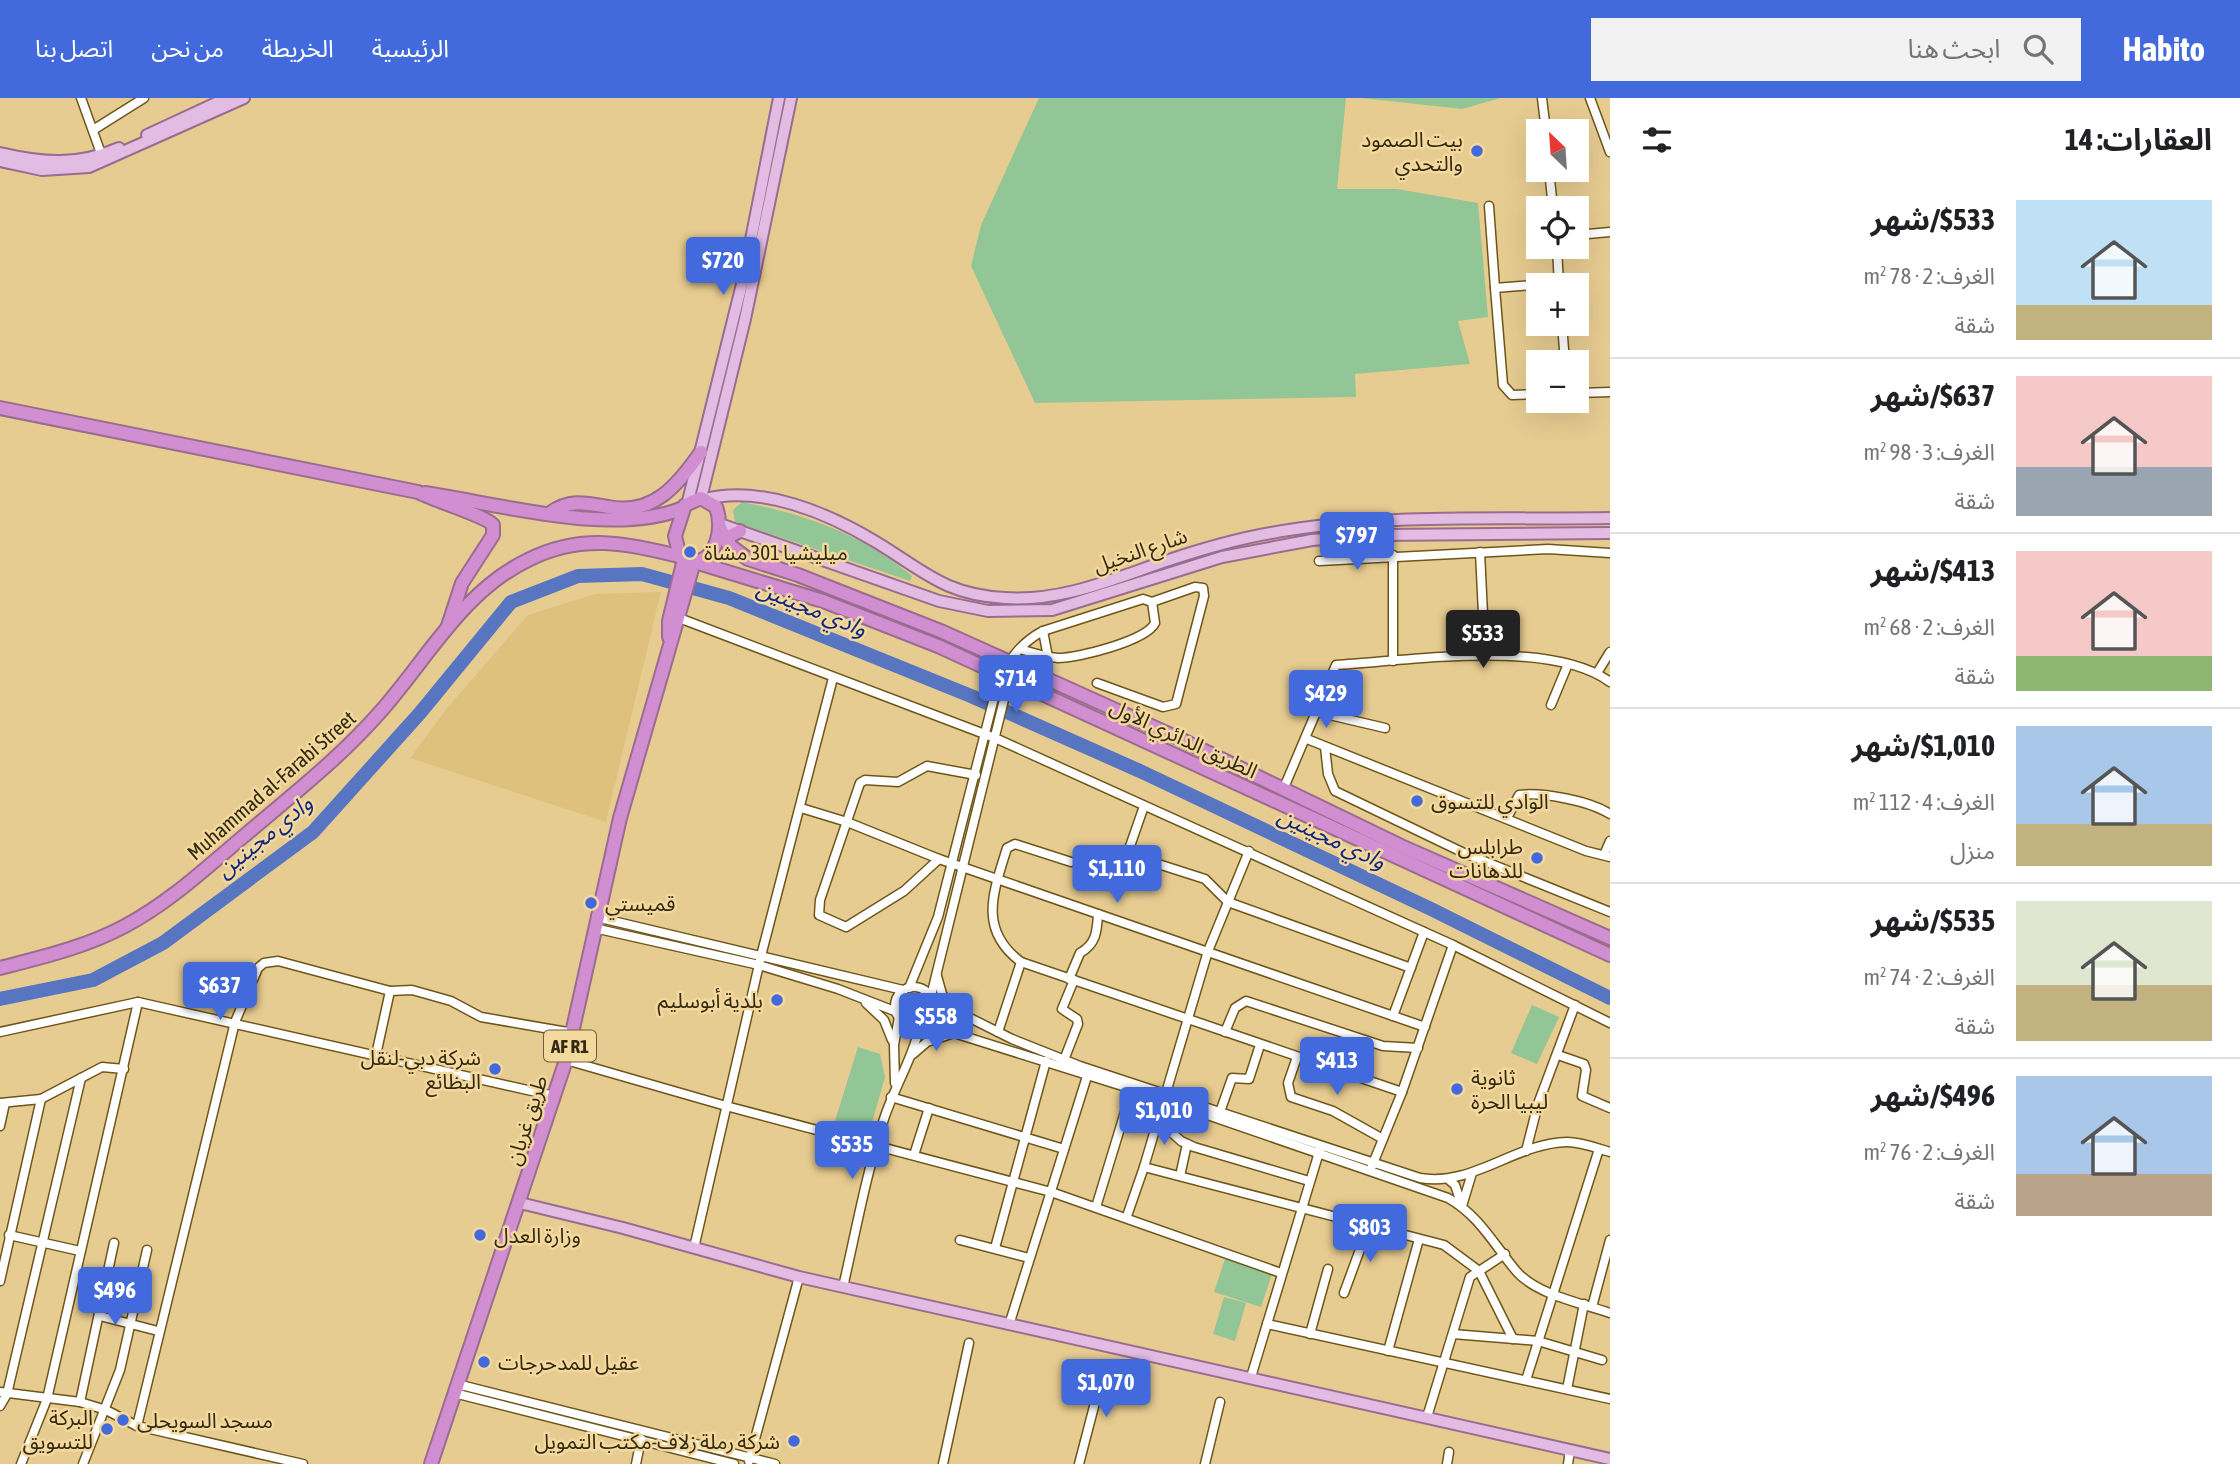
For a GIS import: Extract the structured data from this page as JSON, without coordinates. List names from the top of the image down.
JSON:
{
  "streets": {
    "highway": [
      "الطريق الدائري الأول",
      "Muhammad al-Farabi Street",
      "AF R1",
      "طريق غريان"
    ],
    "main road": ["شارع النخيل"]
  },
  "crossings": [
    ["الطريق الدائري الأول", "Muhammad al-Farabi Street"],
    ["الطريق الدائري الأول", "طريق غريان"],
    ["Muhammad al-Farabi Street", "طريق غريان"]
  ],
  "water": ["وادي مجينين"],
  "places": [
    "بيت الصمود والتحدي",
    "ميليشيا 301 مشاة",
    "الوادي للتسوق",
    "طرابلس للدهانات",
    "قميستي",
    "بلدية أبوسليم",
    "شركة دبي-لنقل البظائع",
    "ثانوية ليبيا الحرة",
    "وزارة العدل",
    "عقيل للمدحرجات",
    "مسجد السويحلى",
    "البركة للتسويق",
    "شركة رملة زلاف-مكتب التمويل"
  ],
  "north": "top left",
  "page": {
    "header": "Habito",
    "search": "ابحث هنا",
    "nav": [
      "الرئيسية",
      "الخريطة",
      "من نحن",
      "اتصل بنا"
    ],
    "heading": "العقارات: 14",
    "map_buttons": ["+", "−"],
    "list": [
      {
        "name": "$533/شهر",
        "note": "الغرف: 2 · 78 m² · شقة"
      },
      {
        "name": "$637/شهر",
        "note": "الغرف: 3 · 98 m² · شقة"
      },
      {
        "name": "$413/شهر",
        "note": "الغرف: 2 · 68 m² · شقة"
      },
      {
        "name": "$1,010/شهر",
        "note": "الغرف: 4 · 112 m² · منزل"
      },
      {
        "name": "$535/شهر",
        "note": "الغرف: 2 · 74 m² · شقة"
      },
      {
        "name": "$496/شهر",
        "note": "الغرف: 2 · 76 m² · شقة"
      }
    ],
    "price": [
      "$720",
      "$797",
      "$533",
      "$714",
      "$429",
      "$1,110",
      "$637",
      "$558",
      "$413",
      "$1,010",
      "$535",
      "$803",
      "$496",
      "$1,070"
    ]
  }
}
